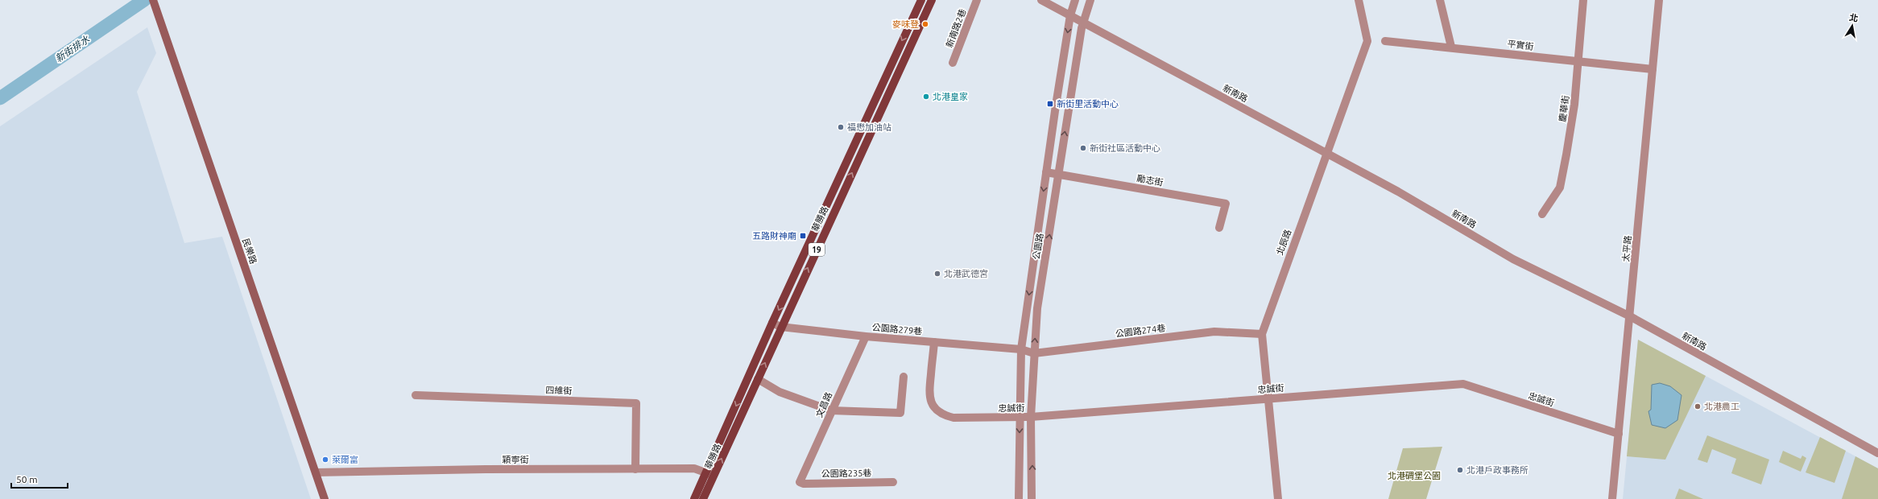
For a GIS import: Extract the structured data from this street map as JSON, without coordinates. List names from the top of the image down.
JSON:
{
  "streets": {
    "main road": ["華勝路", "19", "民樂路"],
    "street": [
      "新南路2巷",
      "平實街",
      "新南路",
      "慶華街",
      "勵志街",
      "北辰路",
      "公園路",
      "太平路",
      "公園路279巷",
      "公園路274巷",
      "忠誠街",
      "四維街",
      "文昌路",
      "穎寧街",
      "公園路235巷"
    ]
  },
  "crossings": [
    ["平實街", "慶華街"],
    ["平實街", "太平路"],
    ["新南路", "北辰路"],
    ["新南路", "公園路"],
    ["新南路", "太平路"],
    ["勵志街", "公園路"],
    ["華勝路", "公園路279巷"],
    ["華勝路", "穎寧街"],
    ["北辰路", "公園路274巷"],
    ["北辰路", "忠誠街"],
    ["公園路", "公園路279巷"],
    ["公園路", "公園路274巷"],
    ["公園路", "忠誠街"],
    ["太平路", "忠誠街"],
    ["民樂路", "穎寧街"],
    ["公園路279巷", "公園路274巷"],
    ["公園路279巷", "忠誠街"],
    ["公園路279巷", "文昌路"],
    ["四維街", "穎寧街"],
    ["文昌路", "公園路235巷"]
  ],
  "water": ["新街排水"],
  "parks": ["北港碉堡公園"],
  "places": {
    "other": [
      "麥味登",
      "北港皇家",
      "福懋加油站",
      "新街社區活動中心",
      "北港武德宮",
      "北港農工",
      "萊爾富",
      "北港戶政事務所"
    ],
    "transit": ["新街里活動中心", "五路財神廟"]
  },
  "scale_bar": "50 m",
  "north": "top"
}
